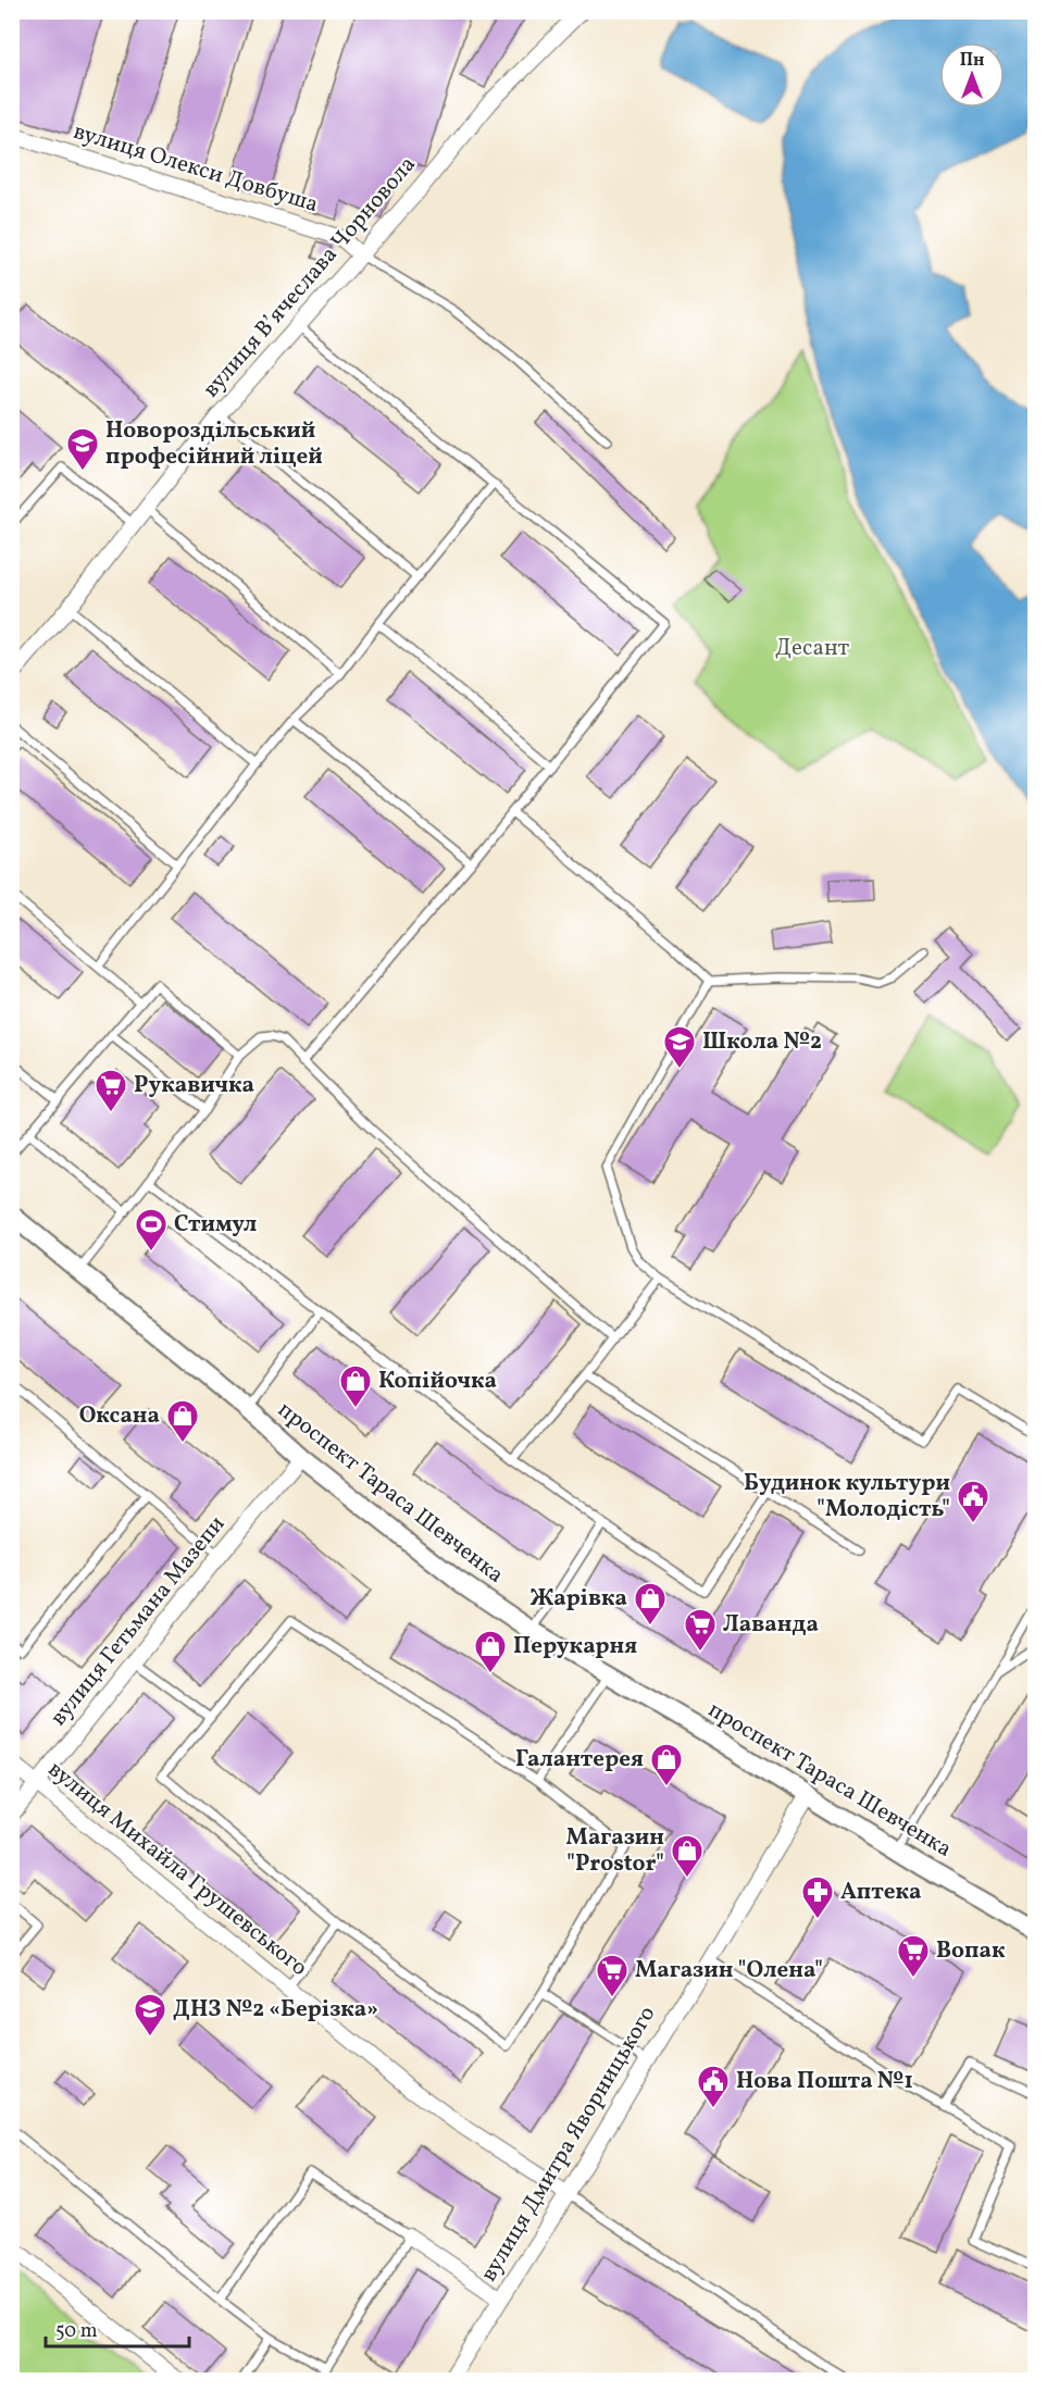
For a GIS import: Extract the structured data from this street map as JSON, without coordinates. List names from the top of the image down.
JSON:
{
  "streets": {
    "street": [
      "вулиця Олекси Довбуша",
      "вулиця Вʼячеслава Чорновола",
      "проспект Тараса Шевченка",
      "вулиця Гетьмана Мазепи",
      "вулиця Михайла Грушевського",
      "вулиця Дмитра Яворницького"
    ]
  },
  "crossings": [
    ["вулиця Олекси Довбуша", "вулиця Вʼячеслава Чорновола"],
    ["проспект Тараса Шевченка", "вулиця Гетьмана Мазепи"],
    ["проспект Тараса Шевченка", "вулиця Дмитра Яворницького"],
    ["вулиця Гетьмана Мазепи", "вулиця Михайла Грушевського"],
    ["вулиця Михайла Грушевського", "вулиця Дмитра Яворницького"]
  ],
  "parks": ["Десант"],
  "places": {
    "school or university": ["Новороздільський професійний ліцей", "Школа №2", "ДНЗ №2 «Берізка»"],
    "supermarket": [
      "Рукавичка",
      "Лаванда",
      "Вопак",
      "Магазин \"Олена\""
    ],
    "sports": ["Стимул"],
    "shop": [
      "Копійочка",
      "Оксана",
      "Жарівка",
      "Перукарня",
      "Галантерея",
      "Магазин \"Prostor\""
    ],
    "public building": ["Будинок культури \"Молодість\"", "Нова Пошта №1"],
    "pharmacy": ["Аптека"]
  },
  "scale_bar": "50 m",
  "north": "top"
}
